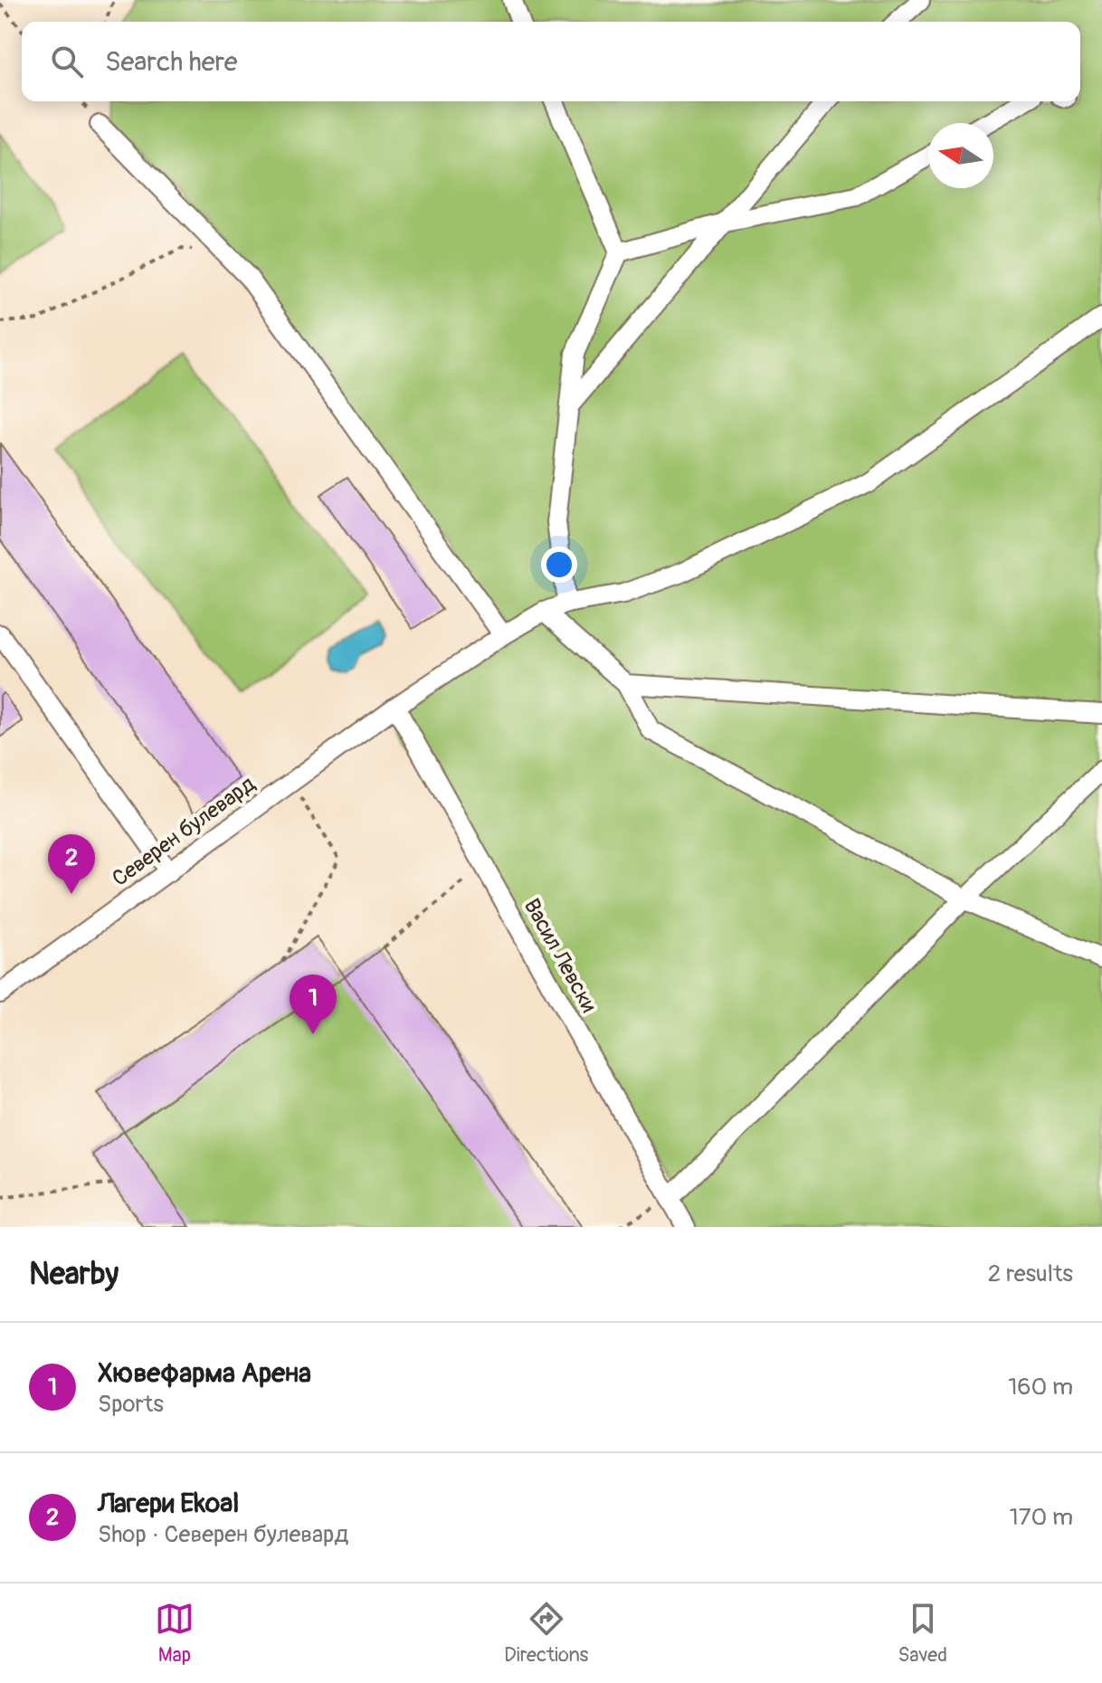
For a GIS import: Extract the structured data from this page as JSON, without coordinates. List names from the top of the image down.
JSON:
{
  "streets": {
    "street": ["Северен булевард", "Васил Левски"]
  },
  "crossings": [
    ["Северен булевард", "Васил Левски"]
  ],
  "north": "left",
  "page": {
    "search": "Search here",
    "pins": ["2", "1"],
    "heading": ["Nearby", "2 results"],
    "list": [
      {
        "mark": "1",
        "name": "Хювефарма Арена",
        "note": "Sports",
        "value": "160 m"
      },
      {
        "mark": "2",
        "name": "Лагери Ekoal",
        "note": "Shop · Северен булевард",
        "value": "170 m"
      }
    ],
    "nav": ["Map", "Directions", "Saved"]
  }
}
